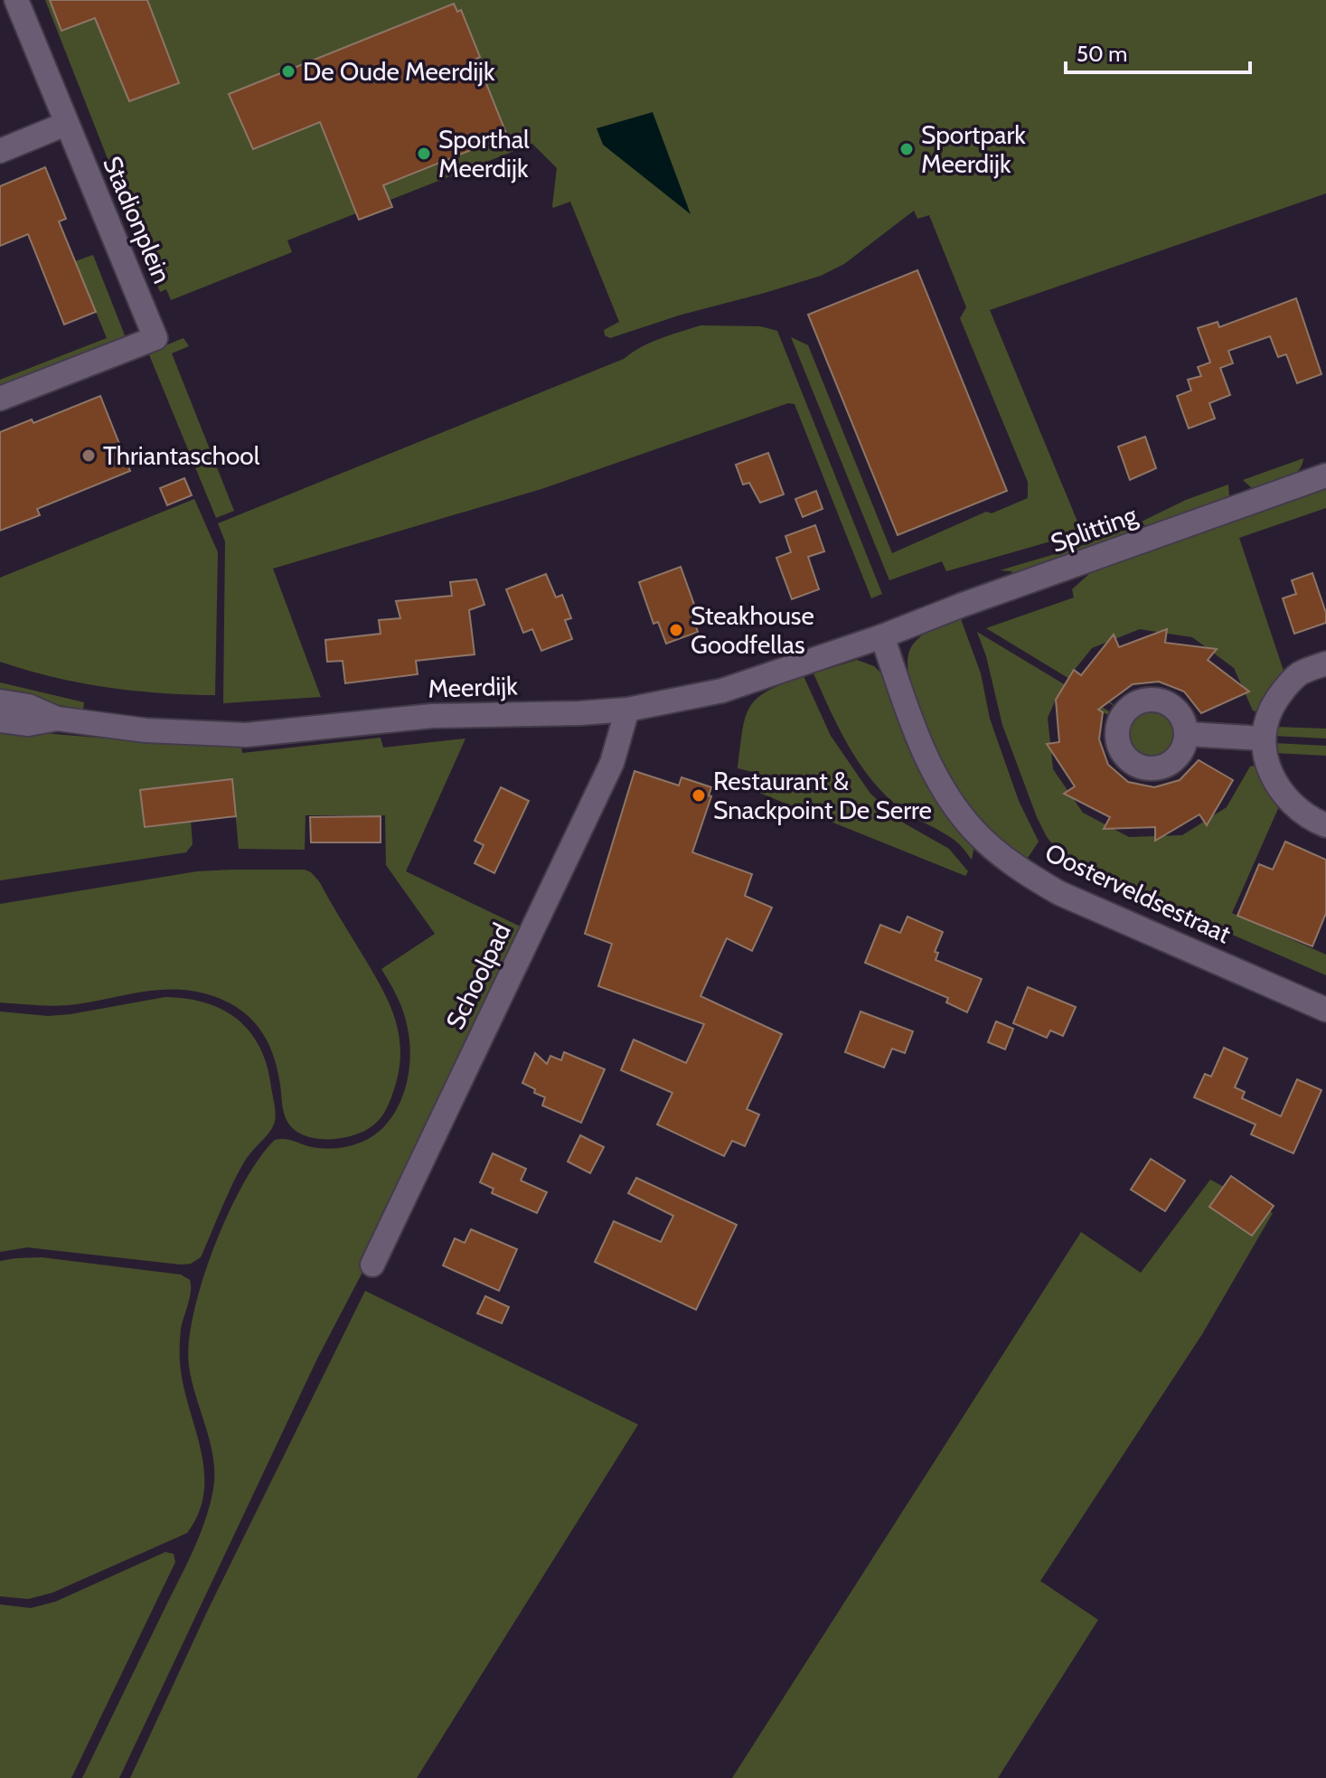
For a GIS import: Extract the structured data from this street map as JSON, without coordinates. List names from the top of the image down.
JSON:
{
  "streets": {
    "street": [
      "Stadionplein",
      "Splitting",
      "Meerdijk",
      "Oosterveldsestraat",
      "Schoolpad"
    ]
  },
  "crossings": [
    ["Splitting", "Meerdijk"],
    ["Splitting", "Oosterveldsestraat"],
    ["Meerdijk", "Oosterveldsestraat"],
    ["Meerdijk", "Schoolpad"]
  ],
  "places": [
    "De Oude Meerdijk",
    "Sportpark Meerdijk",
    "Sporthal Meerdijk",
    "Thriantaschool",
    "Steakhouse Goodfellas",
    "Restaurant & Snackpoint De Serre"
  ],
  "scale_bar": "50 m"
}
